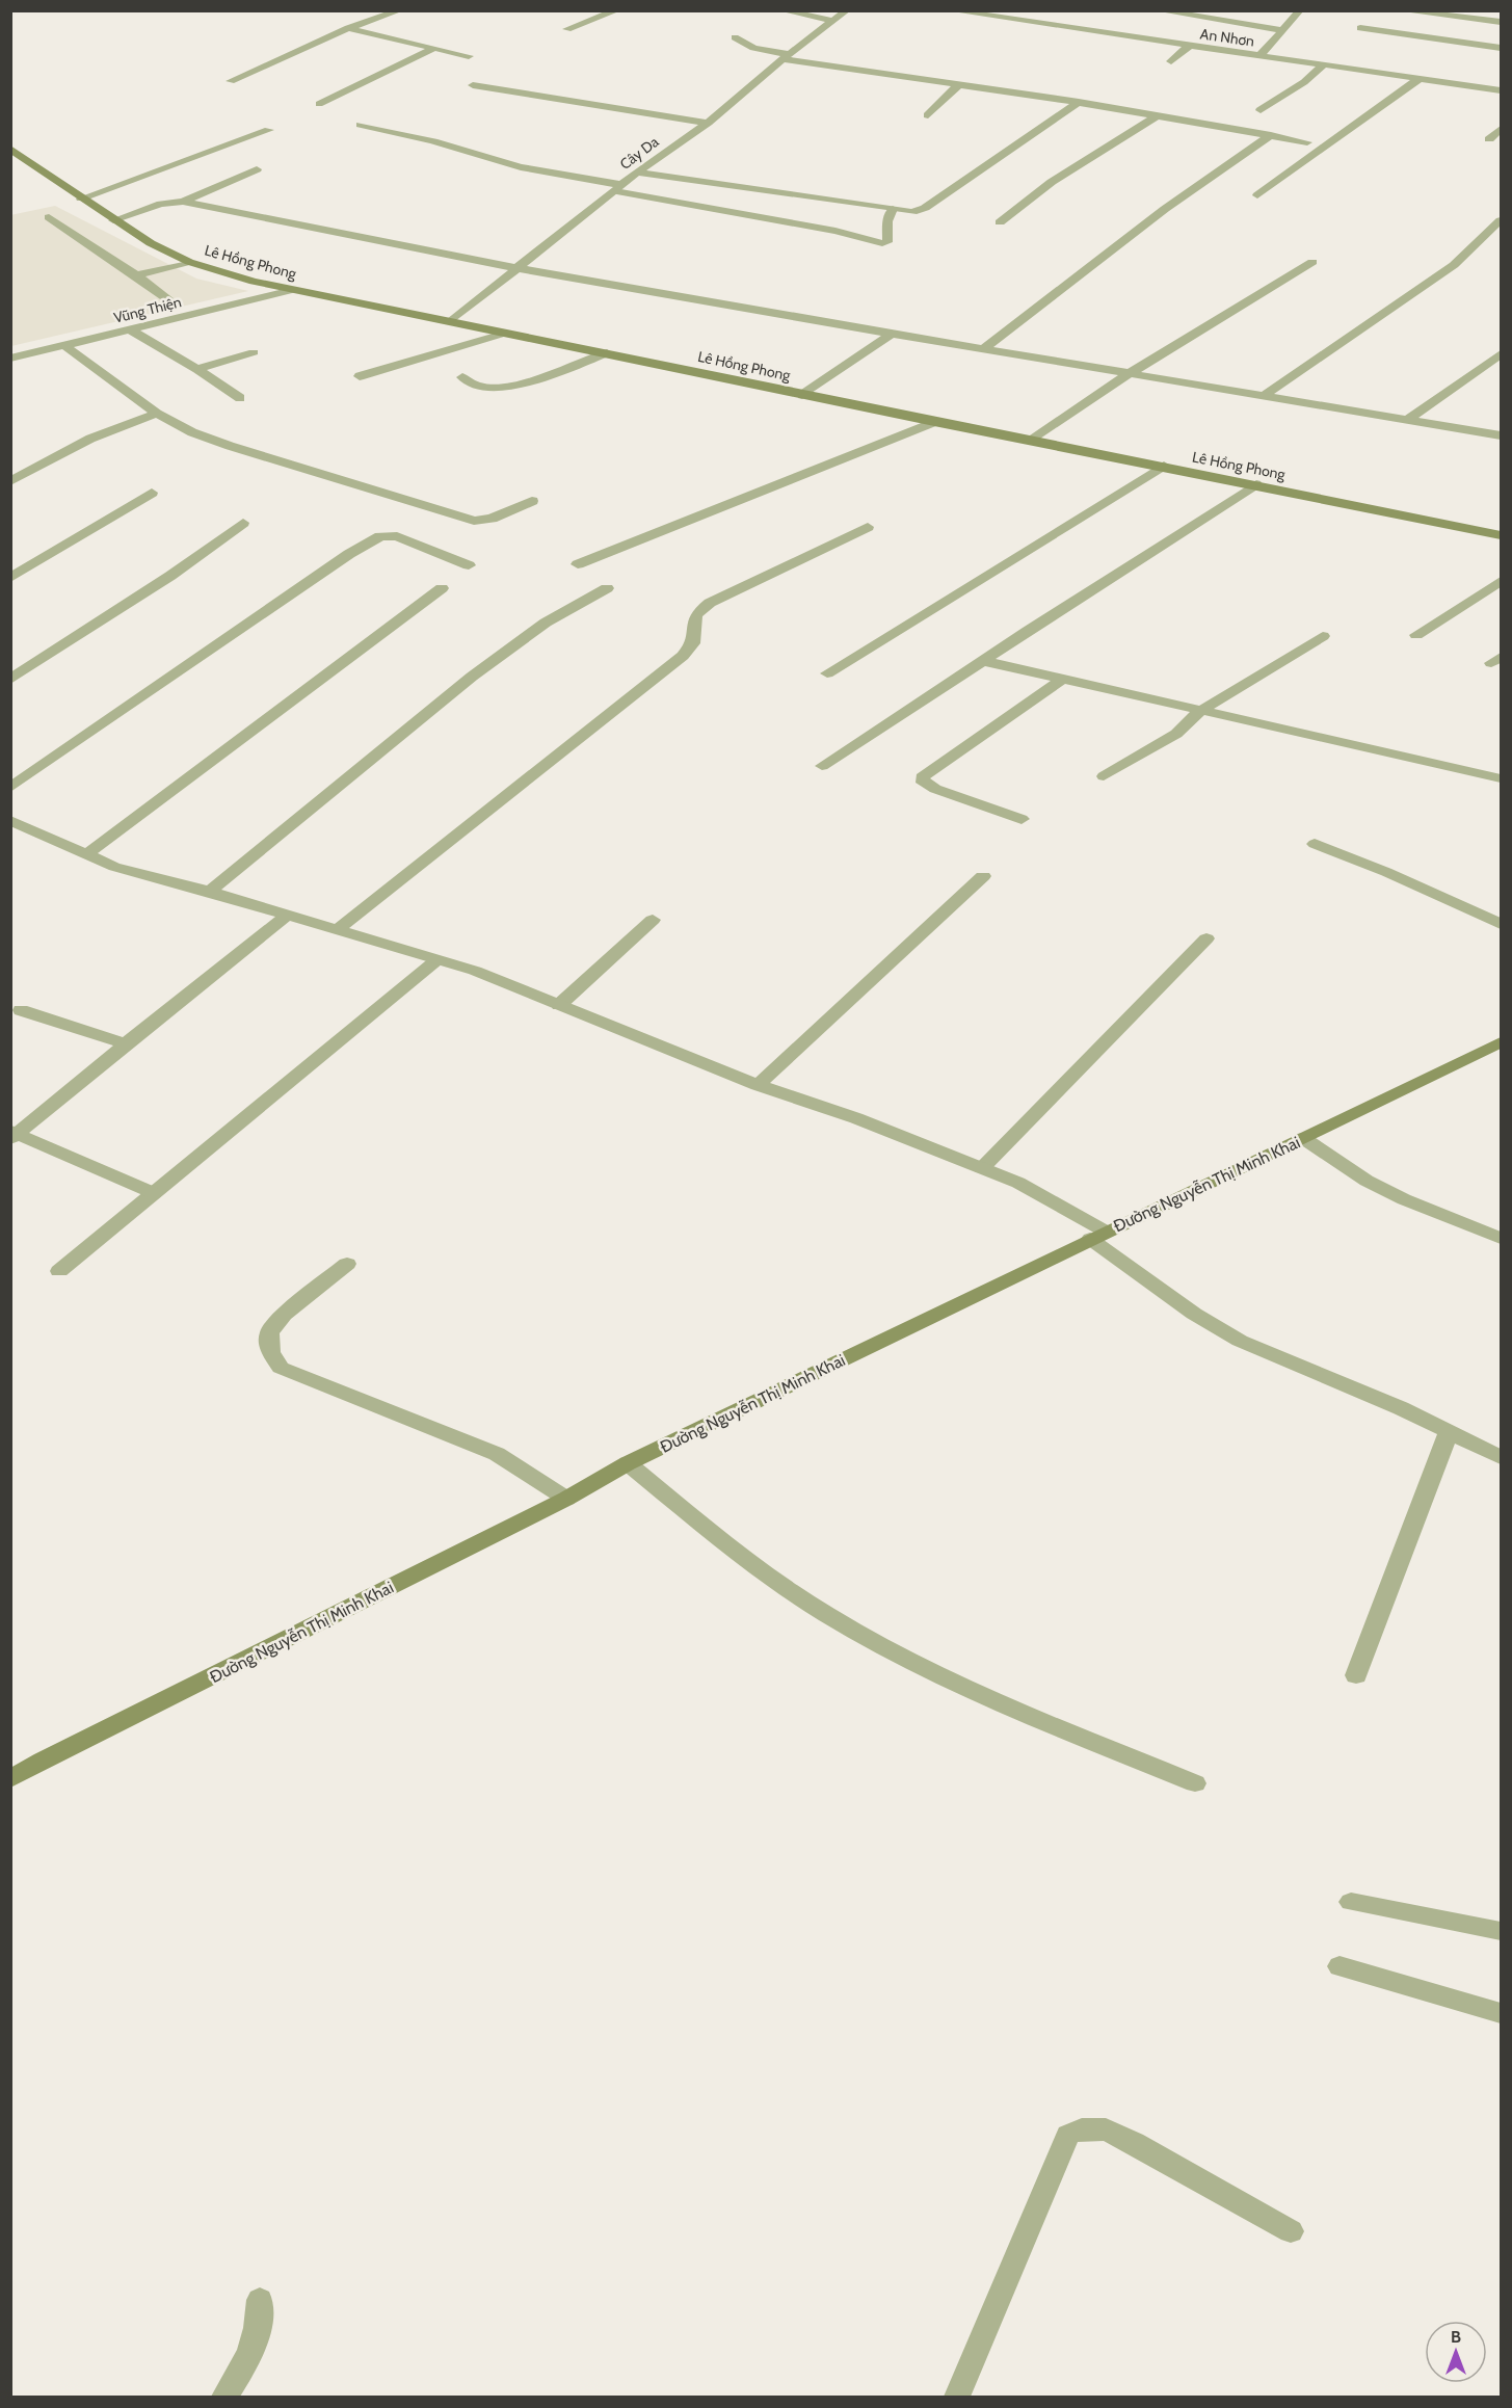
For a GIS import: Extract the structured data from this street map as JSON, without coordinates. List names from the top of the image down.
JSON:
{
  "streets": {
    "main road": ["Lê Hồng Phong", "Đường Nguyễn Thị Minh Khai"],
    "street": ["An Nhơn", "Cây Da", "Vũng Thiện"]
  },
  "crossings": [
    ["Cây Da", "Lê Hồng Phong"],
    ["Lê Hồng Phong", "Vũng Thiện"]
  ],
  "north": "top"
}
